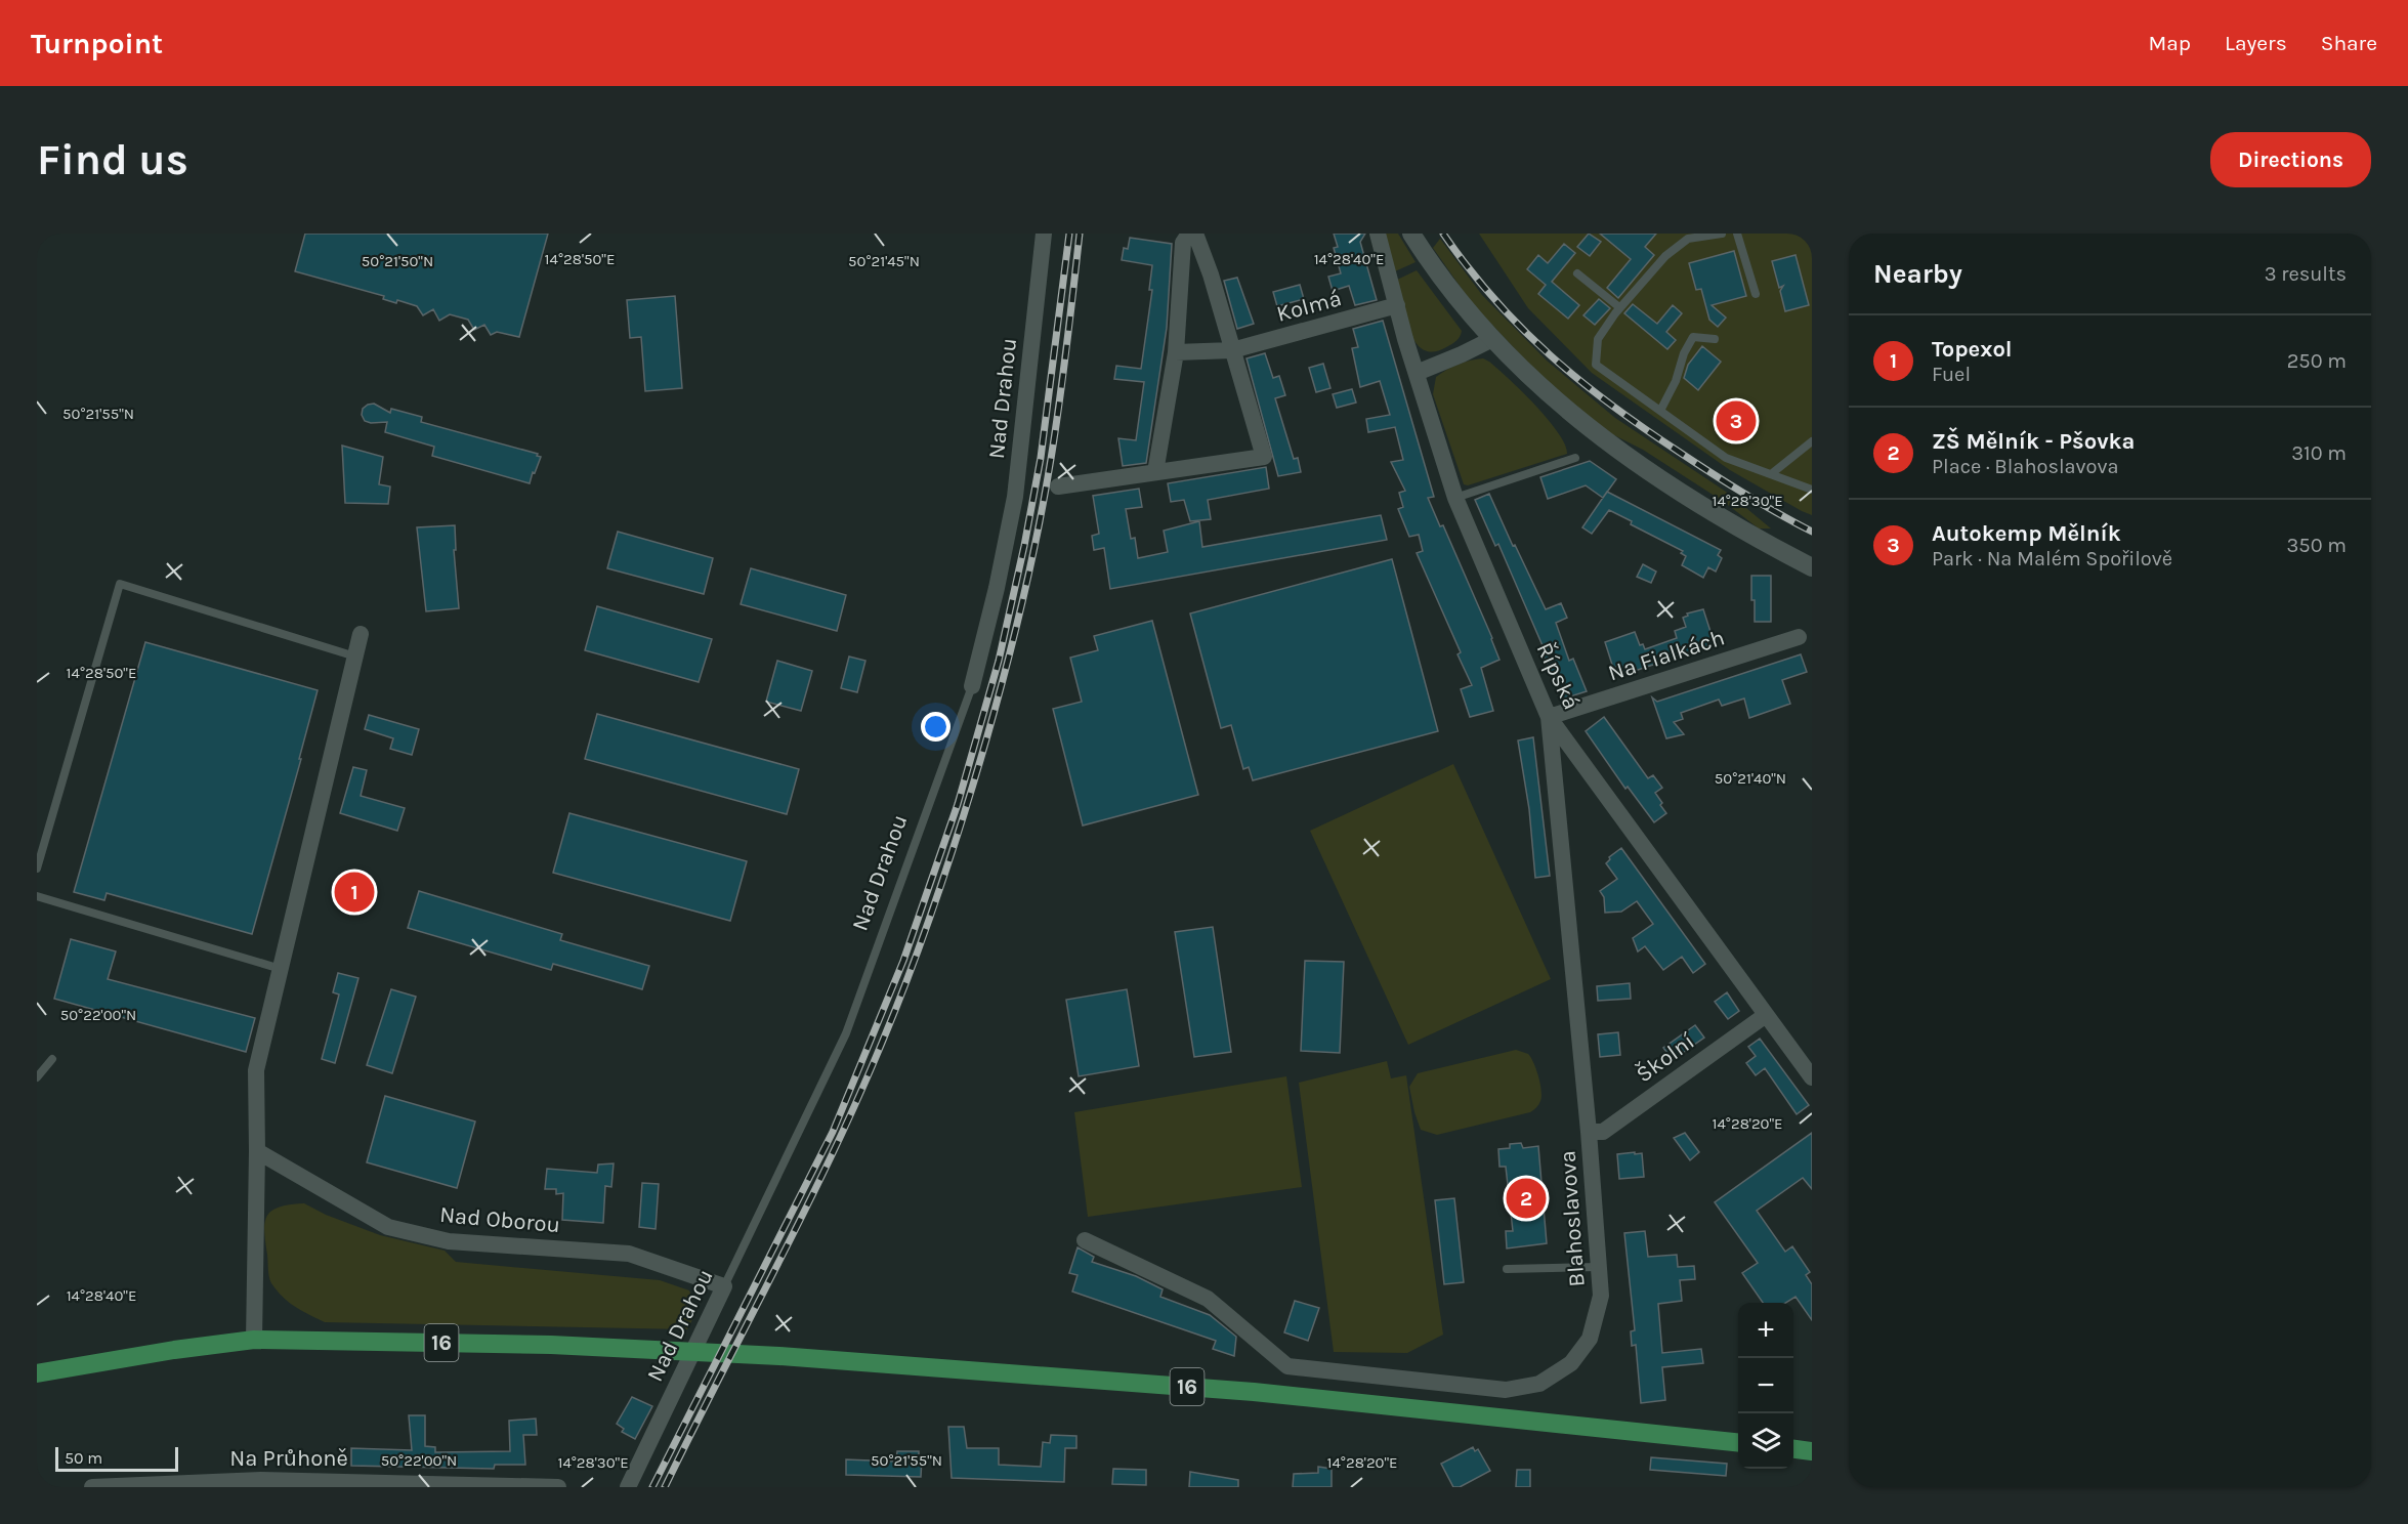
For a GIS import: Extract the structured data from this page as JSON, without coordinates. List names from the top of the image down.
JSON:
{
  "streets": {
    "main road": ["16"],
    "street": [
      "Kolmá",
      "Nad Drahou",
      "Na Fialkách",
      "Řípská",
      "Školní",
      "Blahoslavova",
      "Nad Oborou",
      "Na Průhoně"
    ]
  },
  "crossings": [
    ["Kolmá", "Řípská"],
    ["Nad Drahou", "Nad Oborou"],
    ["Na Fialkách", "Řípská"],
    ["Na Fialkách", "Blahoslavova"],
    ["Řípská", "Školní"],
    ["Řípská", "Blahoslavova"],
    ["Školní", "Blahoslavova"]
  ],
  "scale_bar": "50 m",
  "page": {
    "header": "Turnpoint",
    "nav": ["Map", "Layers", "Share"],
    "buttons": "Directions",
    "title": "Find us",
    "heading": ["Nearby", "3 results"],
    "list": [
      {
        "mark": "1",
        "name": "Topexol",
        "note": "Fuel",
        "value": "250 m"
      },
      {
        "mark": "2",
        "name": "ZŠ Mělník - Pšovka",
        "note": "Place · Blahoslavova",
        "value": "310 m"
      },
      {
        "mark": "3",
        "name": "Autokemp Mělník",
        "note": "Park · Na Malém Spořilově",
        "value": "350 m"
      }
    ],
    "pins": ["3", "1", "2"],
    "map_buttons": ["+", "−"],
    "scale": "50 m"
  },
  "coordinates": [
    "14°28'50\"E",
    "14°28'40\"E",
    "50°21'50\"N",
    "50°21'45\"N",
    "50°21'55\"N",
    "14°28'30\"E",
    "50°21'40\"N",
    "50°22'00\"N",
    "14°28'20\"E"
  ]
}
